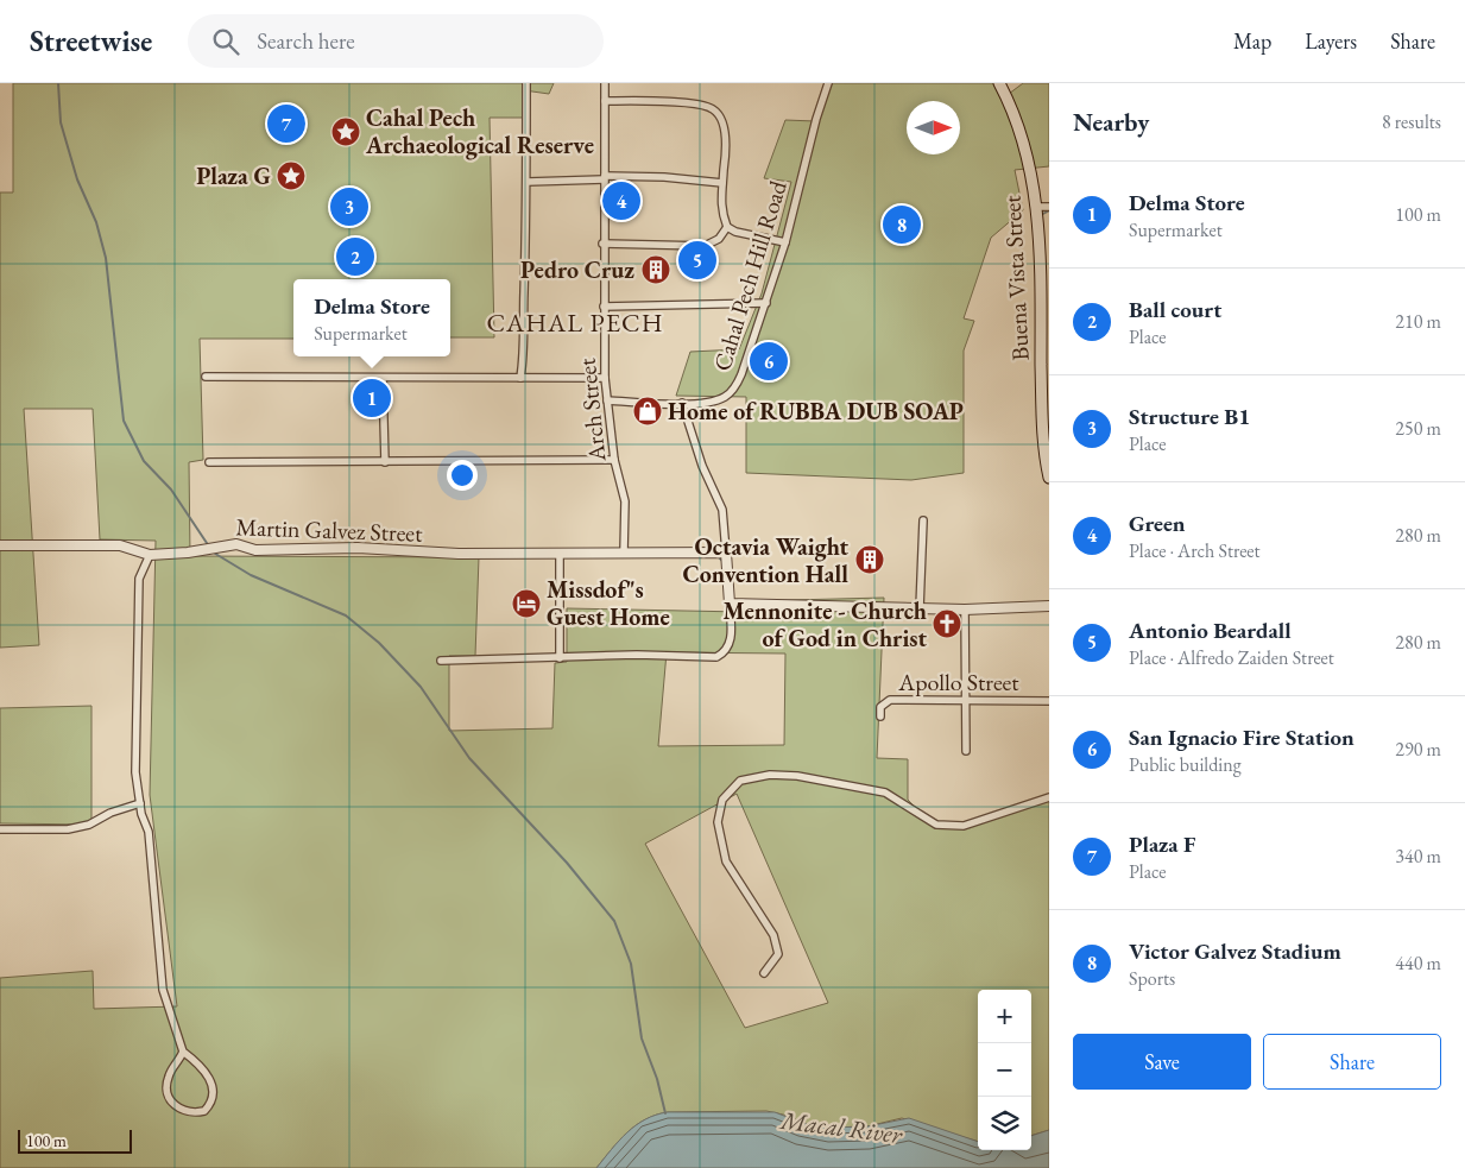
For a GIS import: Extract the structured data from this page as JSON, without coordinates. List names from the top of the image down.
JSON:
{
  "streets": {
    "main road": ["Buena Vista Street"],
    "street": [
      "Cahal Pech Hill Road",
      "Arch Street",
      "Martin Galvez Street",
      "Apollo Street"
    ]
  },
  "crossings": [
    ["Cahal Pech Hill Road", "Arch Street"],
    ["Arch Street", "Martin Galvez Street"]
  ],
  "districts": ["CAHAL PECH"],
  "water": ["Macal River"],
  "places": {
    "place": ["Cahal Pech Archaeological Reserve", "Plaza G"],
    "building": ["Pedro Cruz", "Octavia Waight Convention Hall"],
    "shop": ["Home of RUBBA DUB SOAP"],
    "hotel": ["Missdof\"s Guest Home"],
    "church": ["Mennonite - Church of God in Christ"]
  },
  "scale_bar": "100 m",
  "north": "right",
  "page": {
    "header": "Streetwise",
    "search": "Search here",
    "nav": ["Map", "Layers", "Share"],
    "heading": ["Nearby", "8 results"],
    "pins": [
      "7",
      "4",
      "3",
      "8",
      "2",
      "5",
      "6",
      "1"
    ],
    "list": [
      {
        "mark": "1",
        "name": "Delma Store",
        "note": "Supermarket",
        "value": "100 m"
      },
      {
        "mark": "2",
        "name": "Ball court",
        "note": "Place",
        "value": "210 m"
      },
      {
        "mark": "3",
        "name": "Structure B1",
        "note": "Place",
        "value": "250 m"
      },
      {
        "mark": "4",
        "name": "Green",
        "note": "Place · Arch Street",
        "value": "280 m"
      },
      {
        "mark": "5",
        "name": "Antonio Beardall",
        "note": "Place · Alfredo Zaiden Street",
        "value": "280 m"
      },
      {
        "mark": "6",
        "name": "San Ignacio Fire Station",
        "note": "Public building",
        "value": "290 m"
      },
      {
        "mark": "7",
        "name": "Plaza F",
        "note": "Place",
        "value": "340 m"
      },
      {
        "mark": "8",
        "name": "Victor Galvez Stadium",
        "note": "Sports",
        "value": "440 m"
      }
    ],
    "popup": ["Delma Store", "Supermarket"],
    "map_buttons": ["+", "−"],
    "buttons": ["Save", "Share"],
    "scale": "100 m"
  }
}
